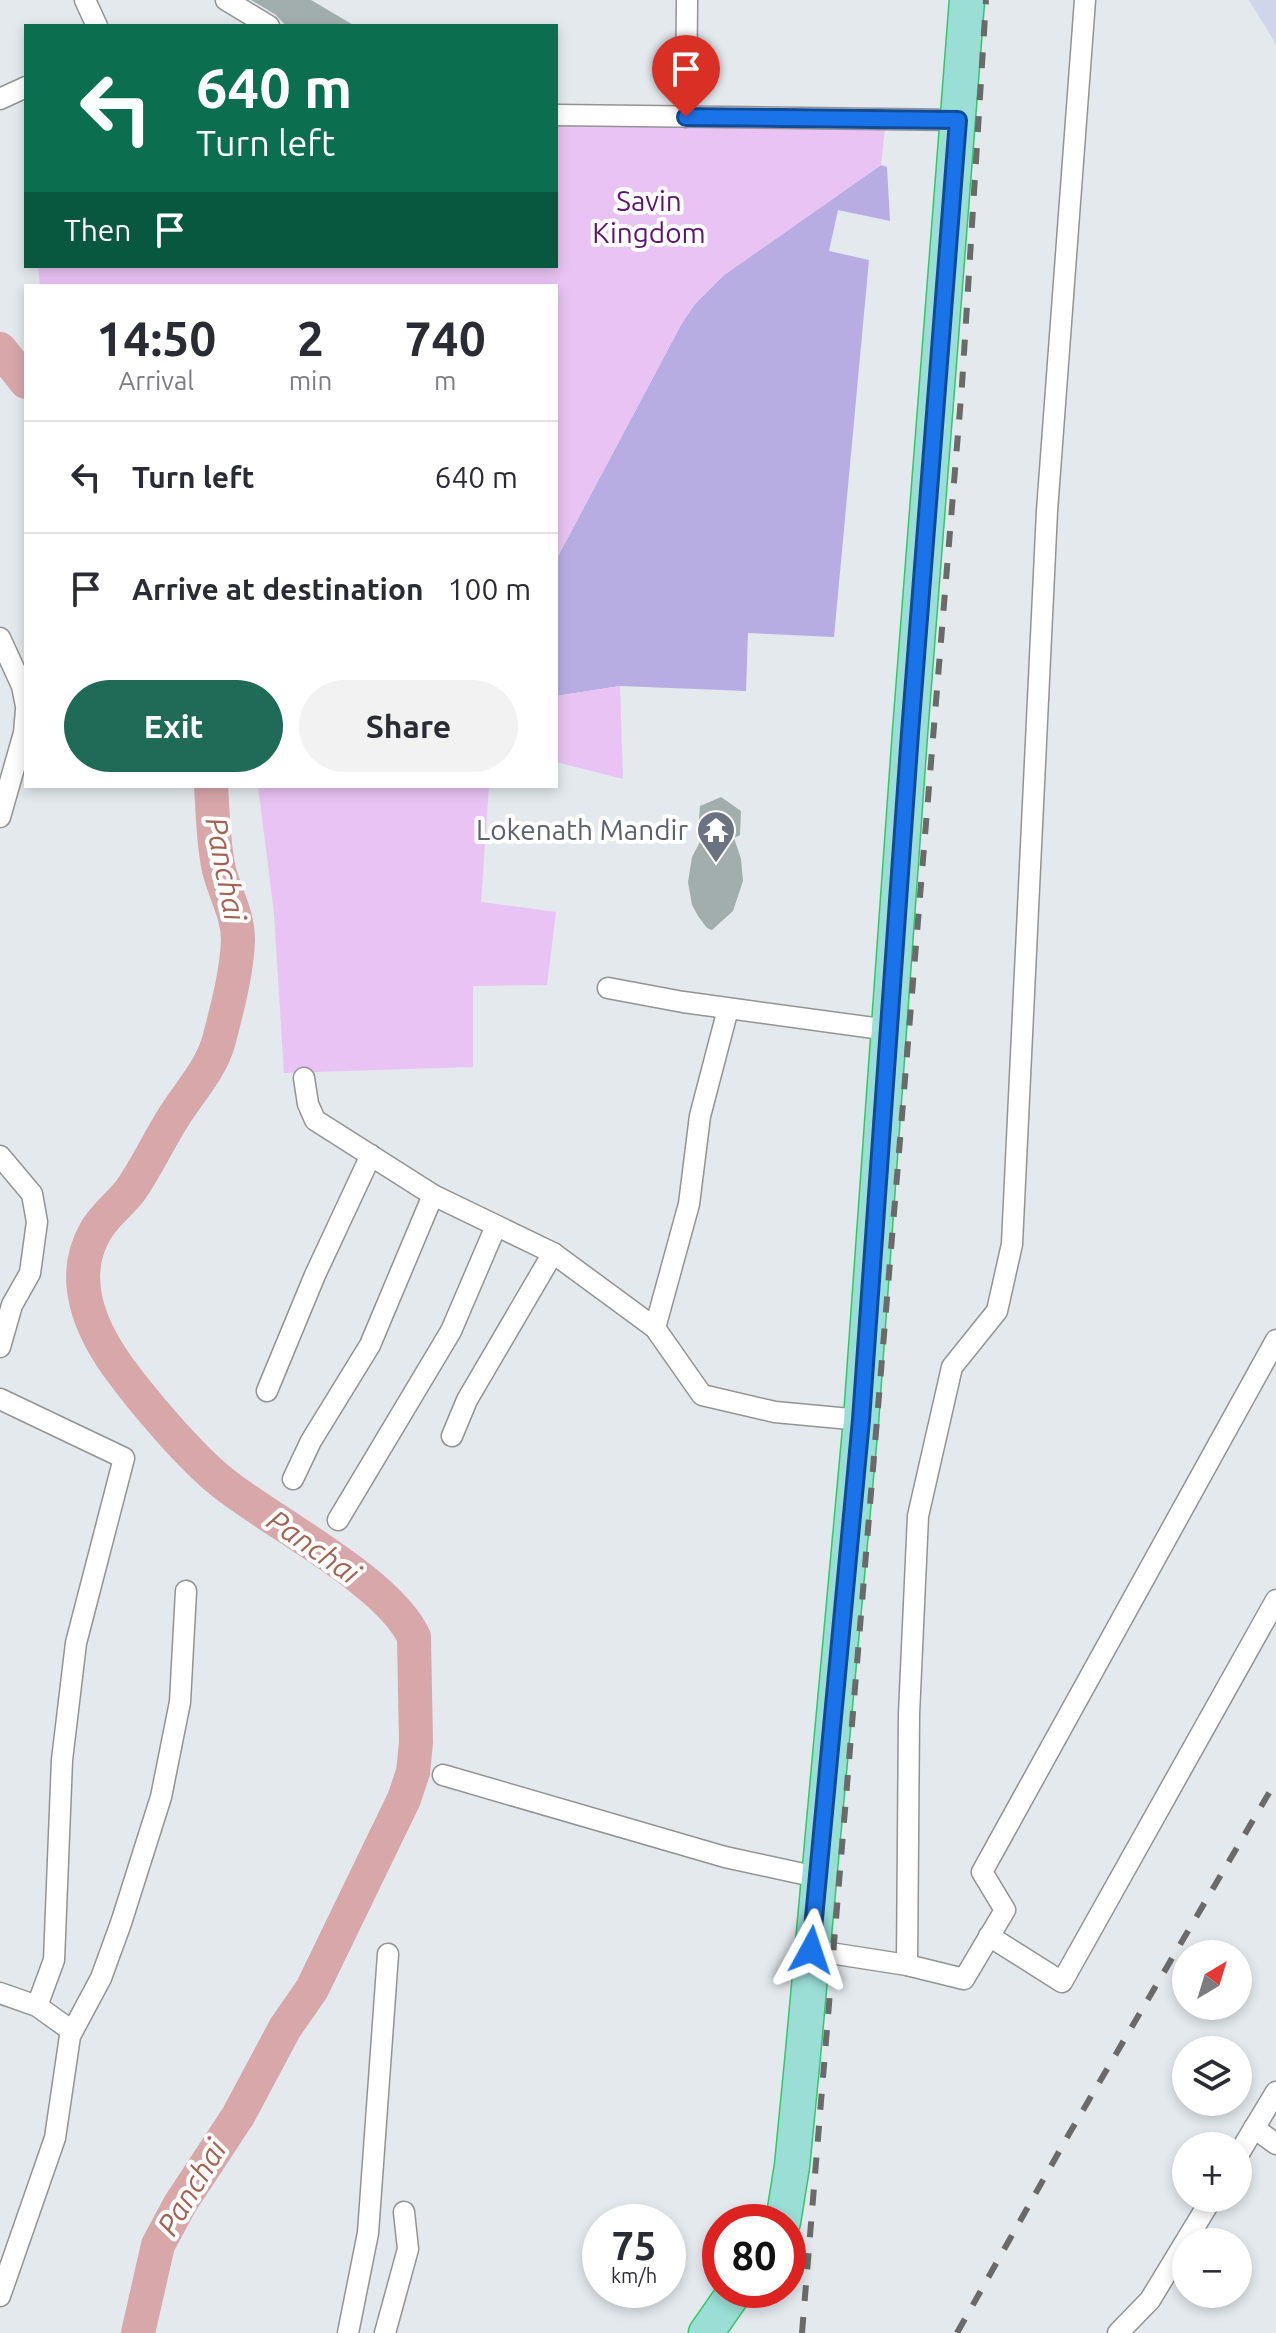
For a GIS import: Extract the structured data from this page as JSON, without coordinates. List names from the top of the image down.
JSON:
{
  "water": ["Panchai"],
  "parks": ["Savin Kingdom"],
  "places": {
    "temple": ["Lokenath Mandir"]
  },
  "north": "top right",
  "page": {
    "turn": ["640 m", "Turn left"],
    "then": "Then",
    "eta": [
      "14:50",
      "Arrival",
      "2",
      "min",
      "740",
      "m"
    ],
    "list": [
      {
        "name": "Turn left",
        "value": "640 m"
      },
      {
        "name": "Arrive at destination",
        "value": "100 m"
      }
    ],
    "buttons": ["Exit", "Share"],
    "map_buttons": ["+", "−"],
    "speed": "75 km/h",
    "limit": "80"
  }
}
